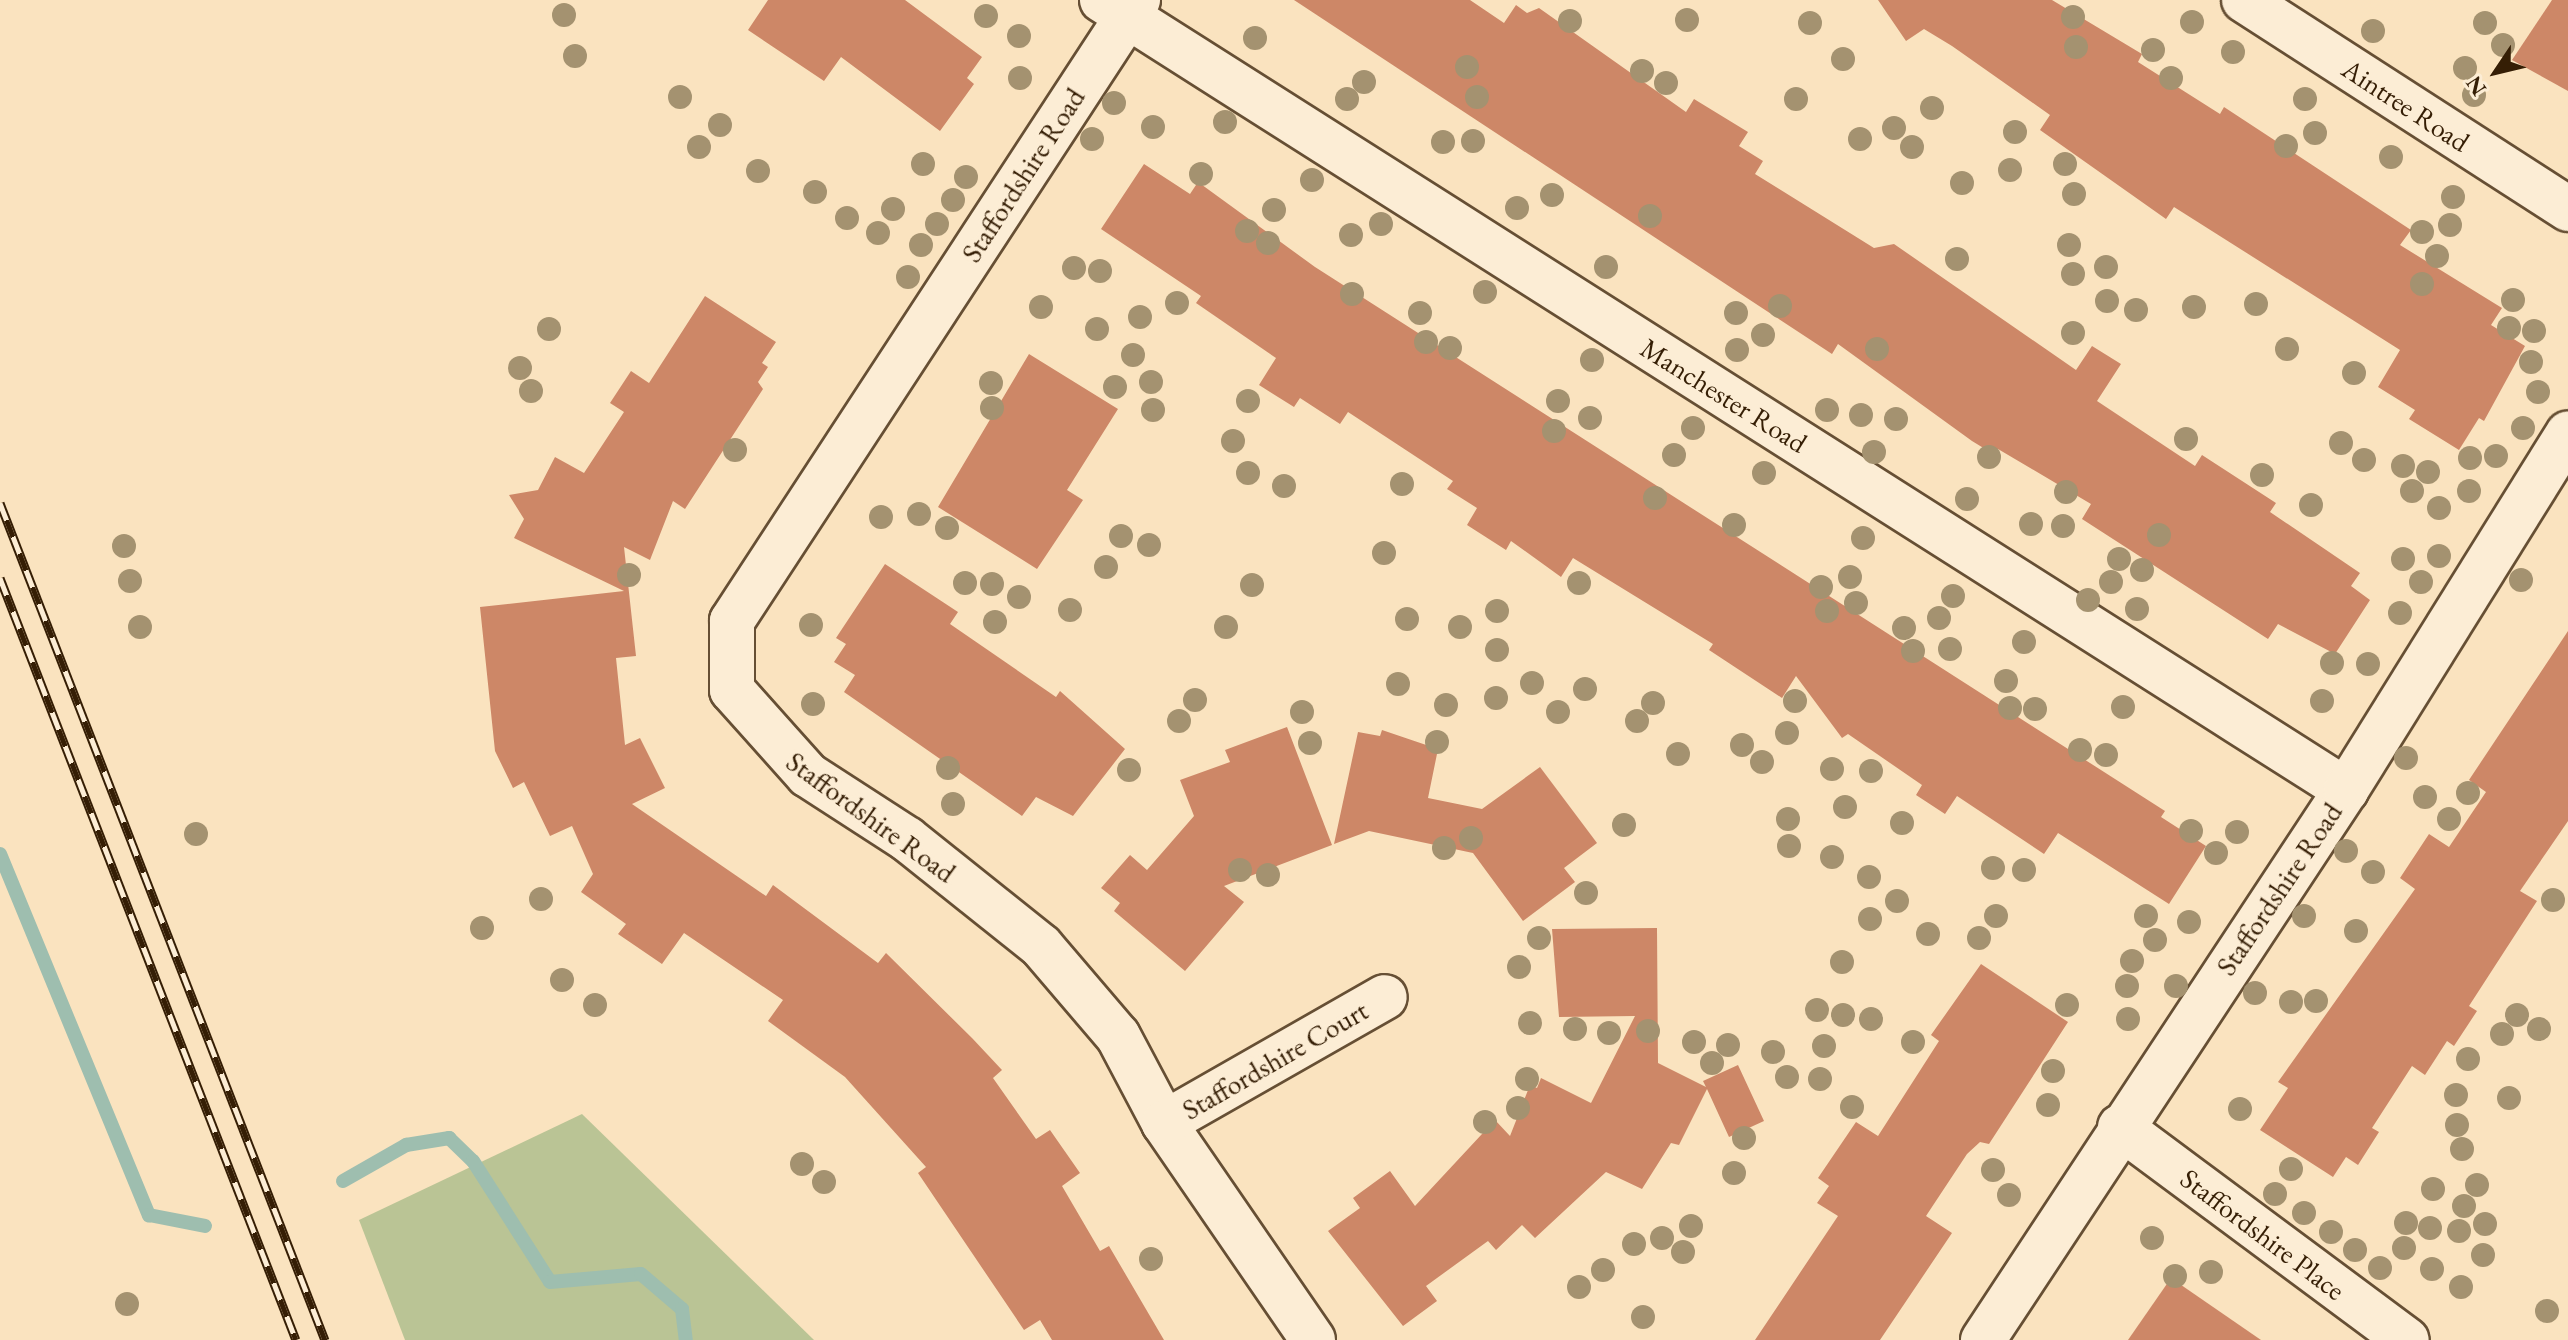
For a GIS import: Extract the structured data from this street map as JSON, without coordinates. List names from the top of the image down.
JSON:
{
  "streets": {
    "street": [
      "Aintree Road",
      "Staffordshire Road",
      "Manchester Road",
      "Staffordshire Court",
      "Staffordshire Place"
    ]
  },
  "crossings": [
    ["Staffordshire Road", "Manchester Road"],
    ["Staffordshire Road", "Staffordshire Court"],
    ["Staffordshire Road", "Staffordshire Place"]
  ],
  "north": "bottom left"
}
